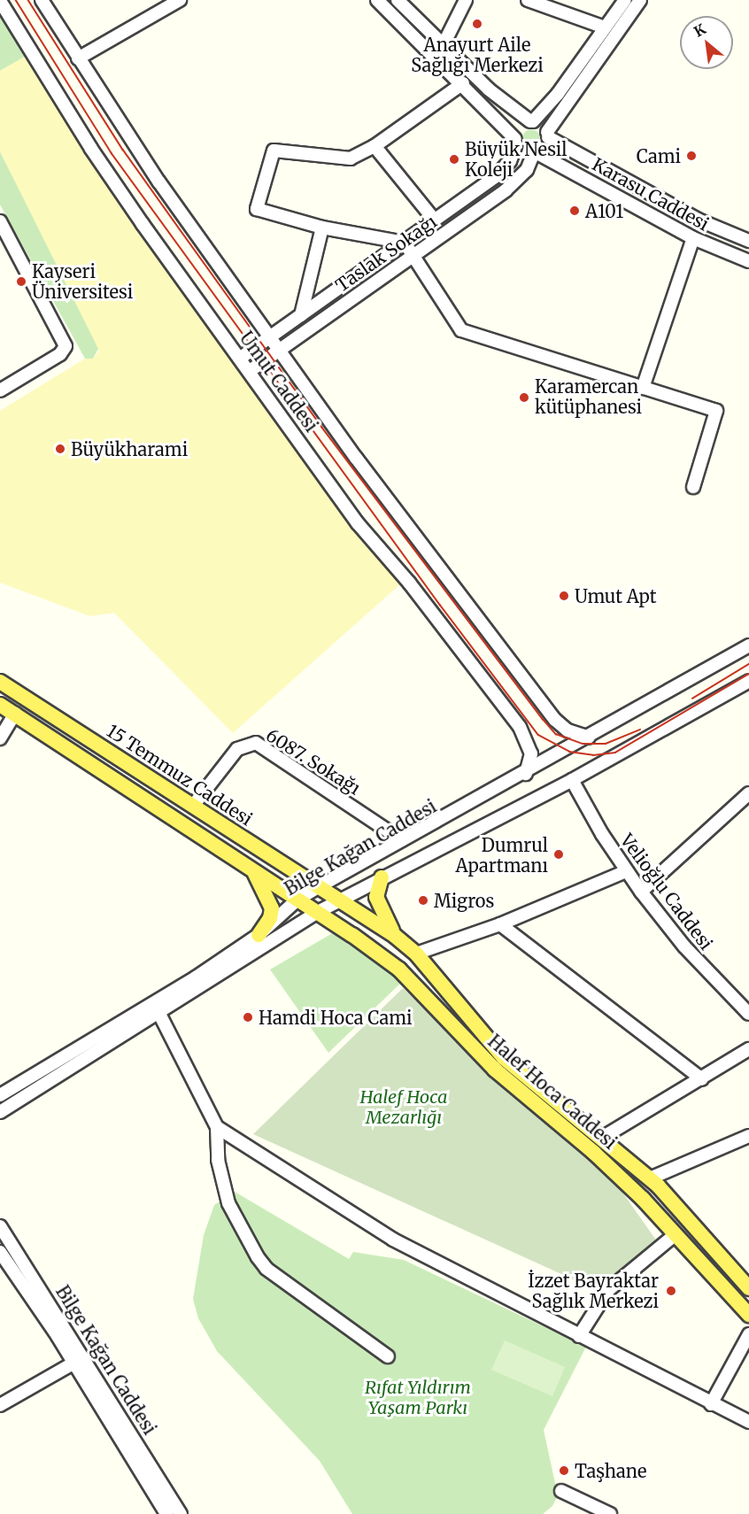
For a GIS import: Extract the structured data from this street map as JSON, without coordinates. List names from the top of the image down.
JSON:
{
  "streets": {
    "main road": ["15 Temmuz Caddesi", "Halef Hoca Caddesi"],
    "street": [
      "Karasu Caddesi",
      "Taslak Sokağı",
      "Umut Caddesi",
      "6087. Sokağı",
      "Bilge Kağan Caddesi",
      "Velioğlu Caddesi"
    ]
  },
  "crossings": [
    ["Karasu Caddesi", "Taslak Sokağı"],
    ["Taslak Sokağı", "Umut Caddesi"],
    ["Umut Caddesi", "Bilge Kağan Caddesi"],
    ["6087. Sokağı", "15 Temmuz Caddesi"],
    ["6087. Sokağı", "Bilge Kağan Caddesi"],
    ["15 Temmuz Caddesi", "Bilge Kağan Caddesi"],
    ["15 Temmuz Caddesi", "Halef Hoca Caddesi"],
    ["Bilge Kağan Caddesi", "Velioğlu Caddesi"],
    ["Bilge Kağan Caddesi", "Halef Hoca Caddesi"]
  ],
  "parks": ["Halef Hoca Mezarlığı", "Rıfat Yıldırım Yaşam Parkı"],
  "places": [
    "Anayurt Aile Sağlığı Merkezi",
    "Cami",
    "Büyük Nesil Koleji",
    "A101",
    "Kayseri Üniversitesi",
    "Karamercan kütüphanesi",
    "Büyükharami",
    "Umut Apt",
    "Dumrul Apartmanı",
    "Migros",
    "Hamdi Hoca Cami",
    "İzzet Bayraktar Sağlık Merkezi",
    "Taşhane"
  ],
  "north": "top left"
}
